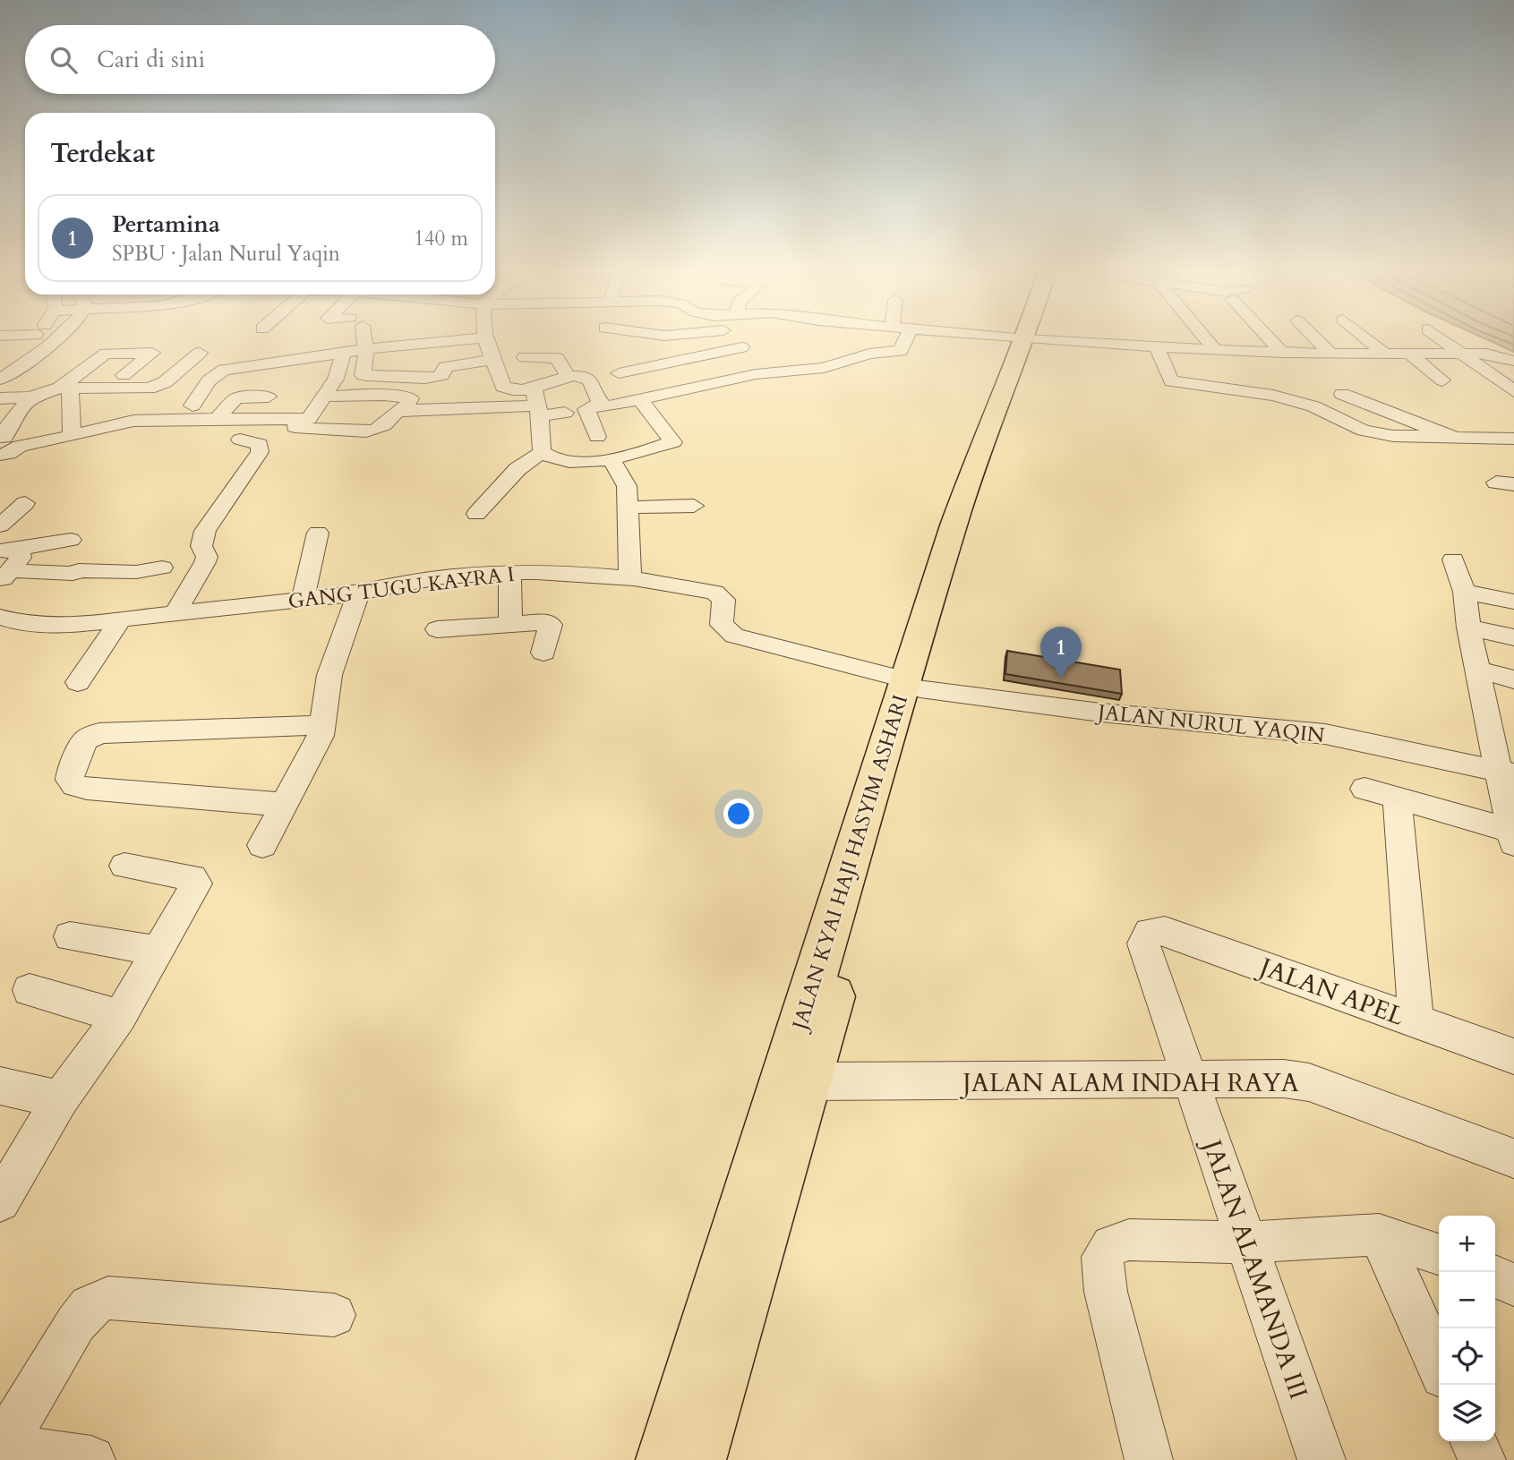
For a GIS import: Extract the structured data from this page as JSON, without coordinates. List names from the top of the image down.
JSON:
{
  "streets": {
    "main road": ["JALAN KYAI HAJI HASYIM ASHARI"],
    "street": [
      "GANG TUGU KAYRA I",
      "JALAN NURUL YAQIN",
      "JALAN APEL",
      "JALAN ALAM INDAH RAYA",
      "JALAN ALAMANDA III"
    ]
  },
  "crossings": [
    ["GANG TUGU KAYRA I", "JALAN NURUL YAQIN"],
    ["GANG TUGU KAYRA I", "JALAN KYAI HAJI HASYIM ASHARI"],
    ["JALAN NURUL YAQIN", "JALAN KYAI HAJI HASYIM ASHARI"],
    ["JALAN KYAI HAJI HASYIM ASHARI", "JALAN ALAM INDAH RAYA"],
    ["JALAN APEL", "JALAN ALAMANDA III"],
    ["JALAN ALAM INDAH RAYA", "JALAN ALAMANDA III"]
  ],
  "page": {
    "search": "Cari di sini",
    "heading": "Terdekat",
    "list": [
      {
        "mark": "1",
        "name": "Pertamina",
        "note": "SPBU · Jalan Nurul Yaqin",
        "value": "140 m"
      }
    ],
    "pins": "1",
    "map_buttons": ["+", "−"]
  }
}
